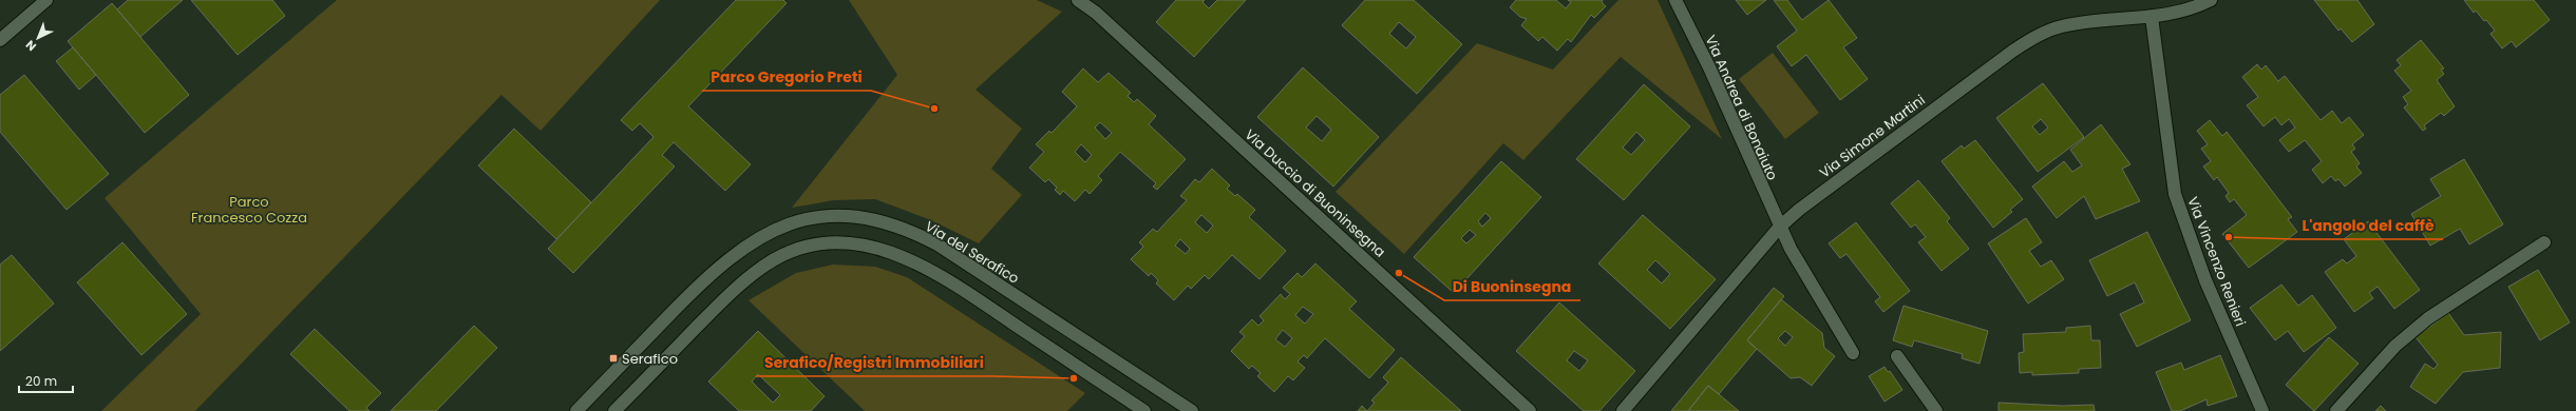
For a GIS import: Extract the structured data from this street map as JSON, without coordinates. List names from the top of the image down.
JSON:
{
  "streets": {
    "street": [
      "Via Andrea di Bonaiuto",
      "Via Simone Martini",
      "Via Duccio di Buoninsegna",
      "Via del Serafico",
      "Via Vincenzo Renieri"
    ]
  },
  "crossings": [
    ["Via Andrea di Bonaiuto", "Via Simone Martini"],
    ["Via Simone Martini", "Via Vincenzo Renieri"]
  ],
  "parks": ["Parco Francesco Cozza"],
  "places": {
    "other": [
      "Parco Gregorio Preti",
      "L'angolo del caffè",
      "Di Buoninsegna",
      "Serafico/Registri Immobiliari"
    ],
    "transit": ["Serafico"]
  },
  "scale_bar": "20 m",
  "north": "bottom left"
}
